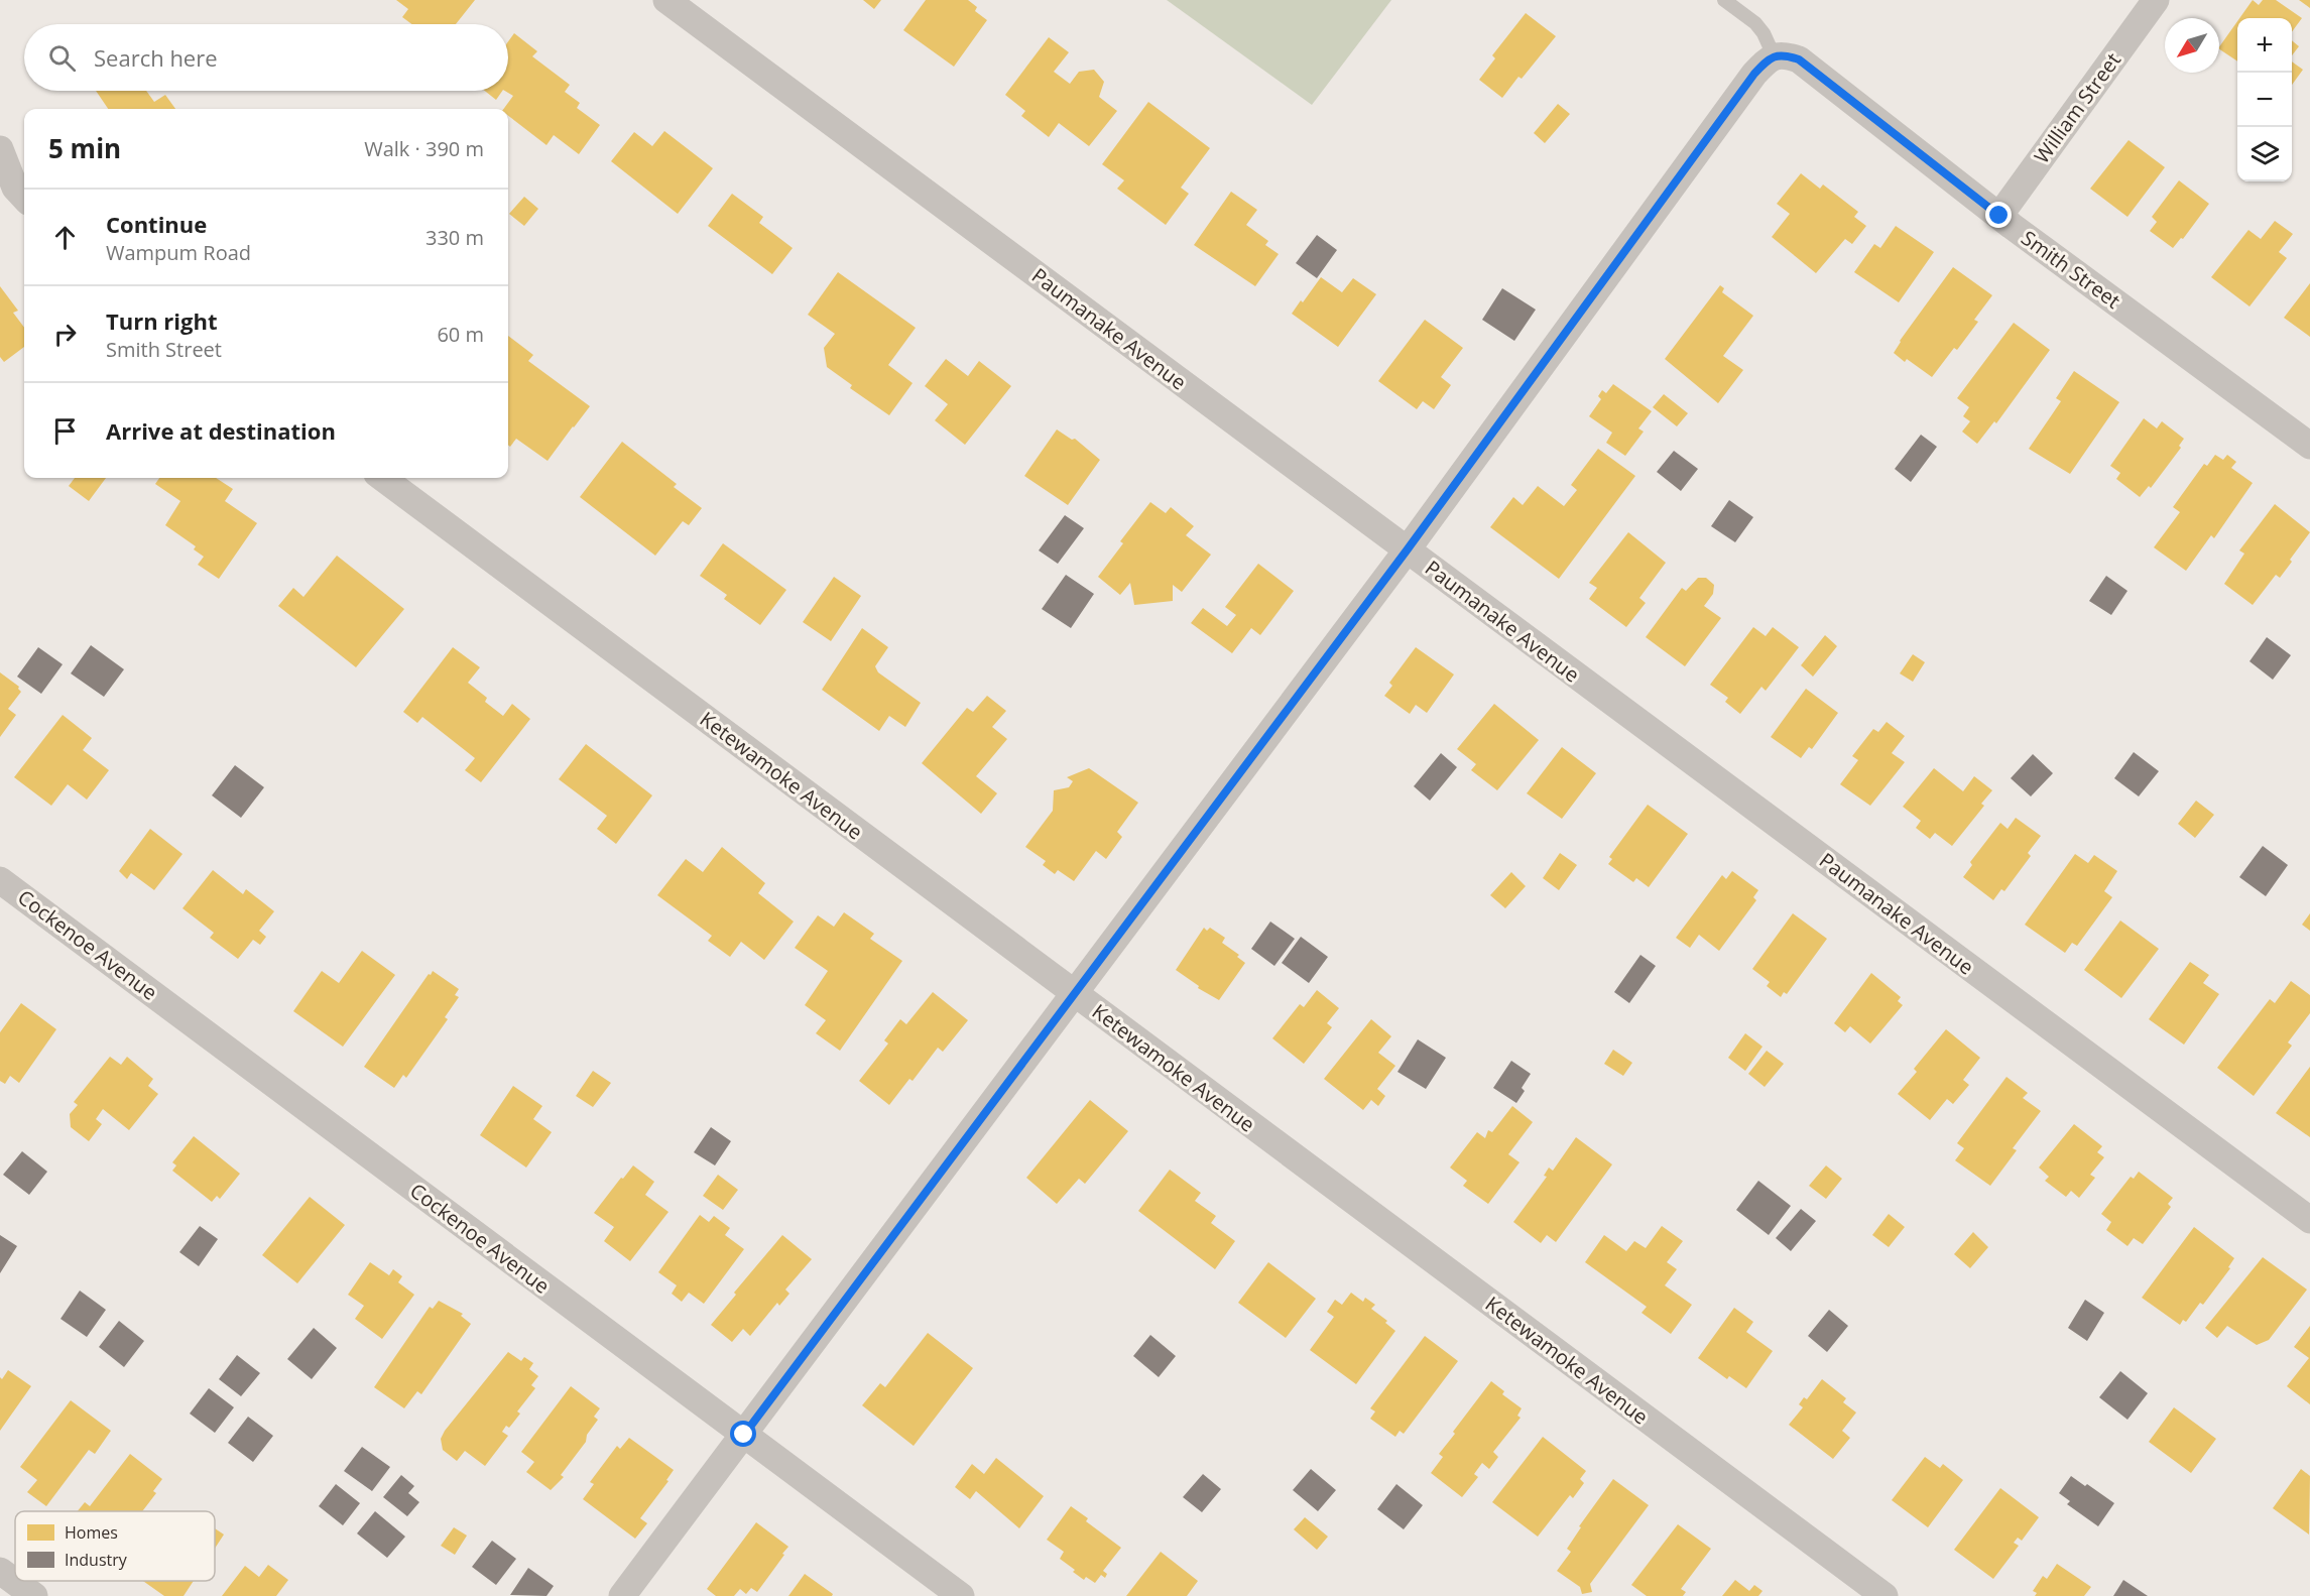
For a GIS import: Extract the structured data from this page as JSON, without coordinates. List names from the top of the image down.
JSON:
{
  "streets": {
    "street": [
      "William Street",
      "Smith Street",
      "Paumanake Avenue",
      "Ketewamoke Avenue",
      "Cockenoe Avenue"
    ]
  },
  "crossings": [
    ["William Street", "Smith Street"]
  ],
  "legend": ["Homes", "Industry"],
  "north": "bottom left",
  "page": {
    "map_buttons": ["+", "−"],
    "search": "Search here",
    "heading": ["5 min", "Walk · 390 m"],
    "list": [
      ["Continue", "Wampum Road", "330 m"],
      ["Turn right", "Smith Street", "60 m"],
      "Arrive at destination"
    ]
  }
}
